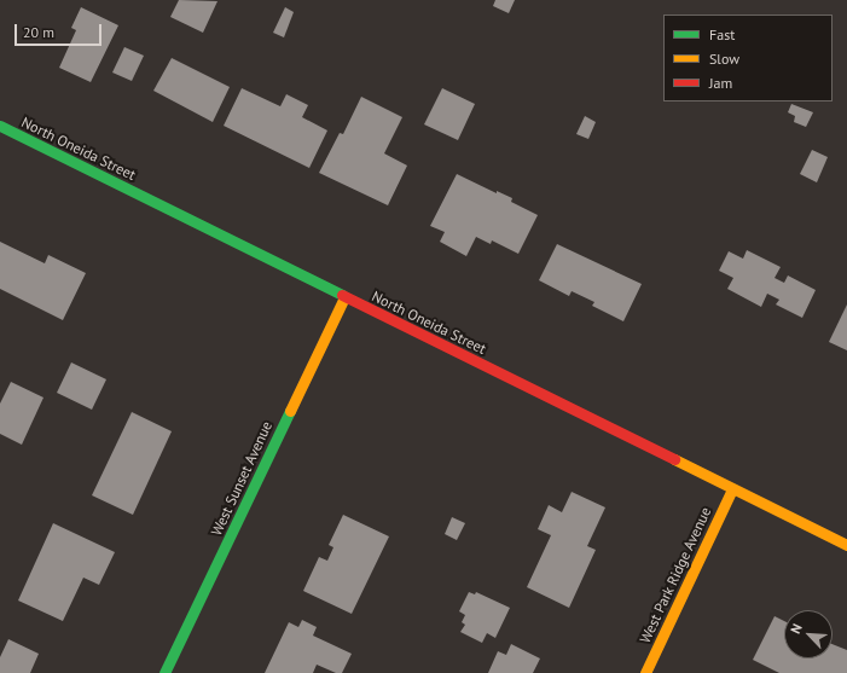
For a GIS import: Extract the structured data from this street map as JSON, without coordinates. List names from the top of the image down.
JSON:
{
  "streets": {
    "street": ["North Oneida Street", "West Sunset Avenue", "West Park Ridge Avenue"]
  },
  "crossings": [
    ["North Oneida Street", "West Sunset Avenue"],
    ["North Oneida Street", "West Park Ridge Avenue"]
  ],
  "legend": ["Fast", "Slow", "Jam"],
  "scale_bar": "20 m",
  "north": "top left"
}
